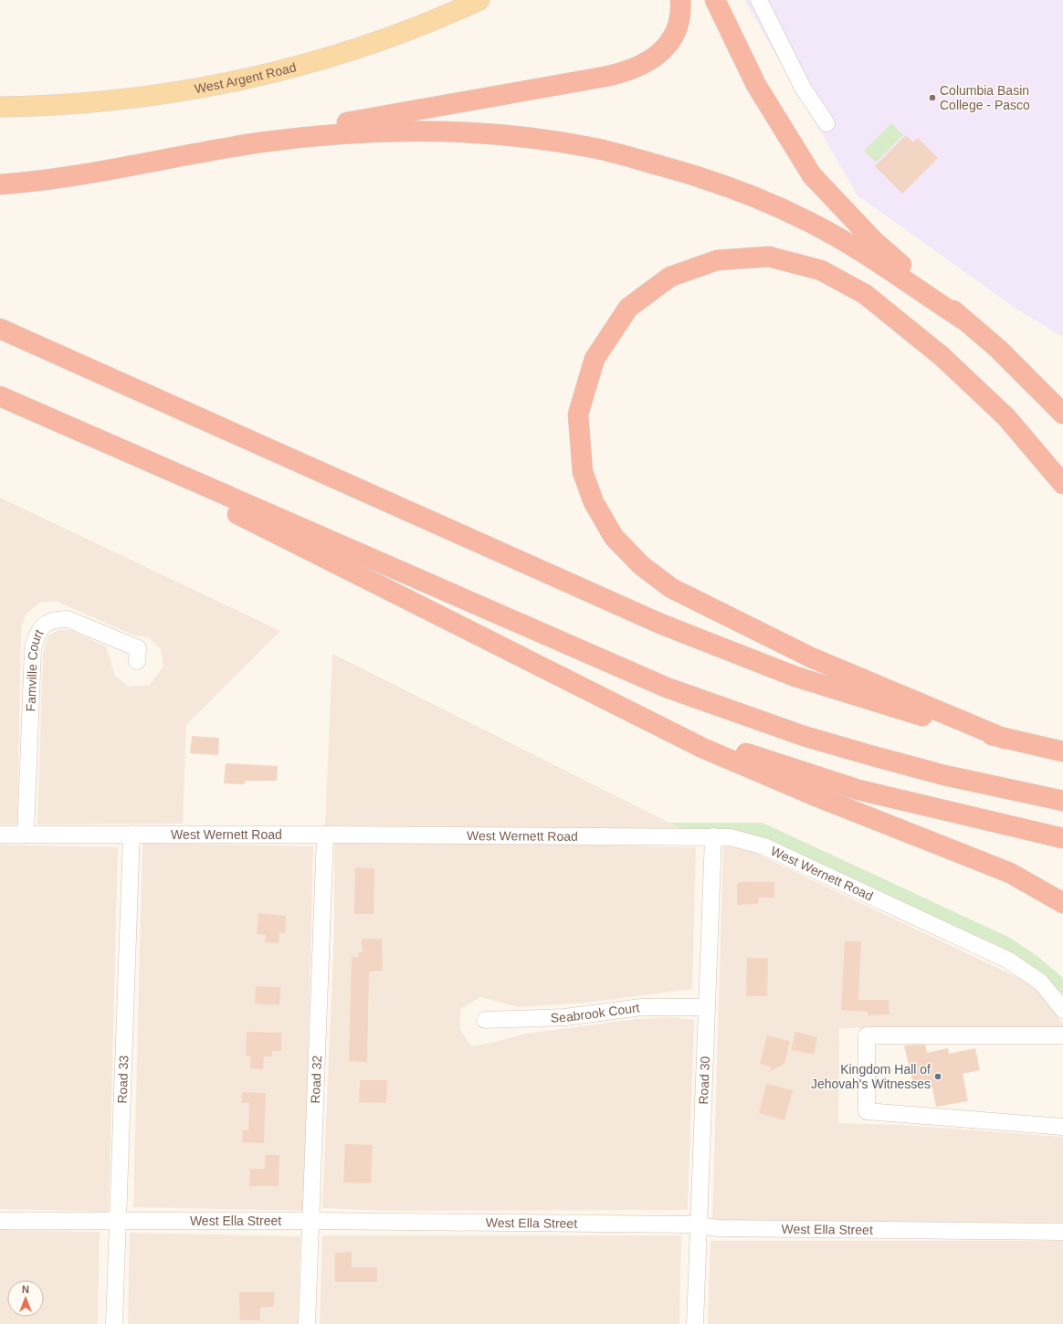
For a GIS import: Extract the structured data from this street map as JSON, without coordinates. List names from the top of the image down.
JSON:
{
  "streets": {
    "main road": ["West Argent Road"],
    "street": [
      "Famville Court",
      "West Wernett Road",
      "Seabrook Court",
      "Road 33",
      "Road 32",
      "Road 30",
      "West Ella Street"
    ]
  },
  "crossings": [
    ["Famville Court", "West Wernett Road"],
    ["West Wernett Road", "Road 33"],
    ["West Wernett Road", "Road 32"],
    ["West Wernett Road", "Road 30"],
    ["Seabrook Court", "Road 30"],
    ["Road 33", "West Ella Street"],
    ["Road 32", "West Ella Street"],
    ["Road 30", "West Ella Street"]
  ],
  "places": ["Columbia Basin College - Pasco", "Kingdom Hall of Jehovah's Witnesses"],
  "north": "top"
}
